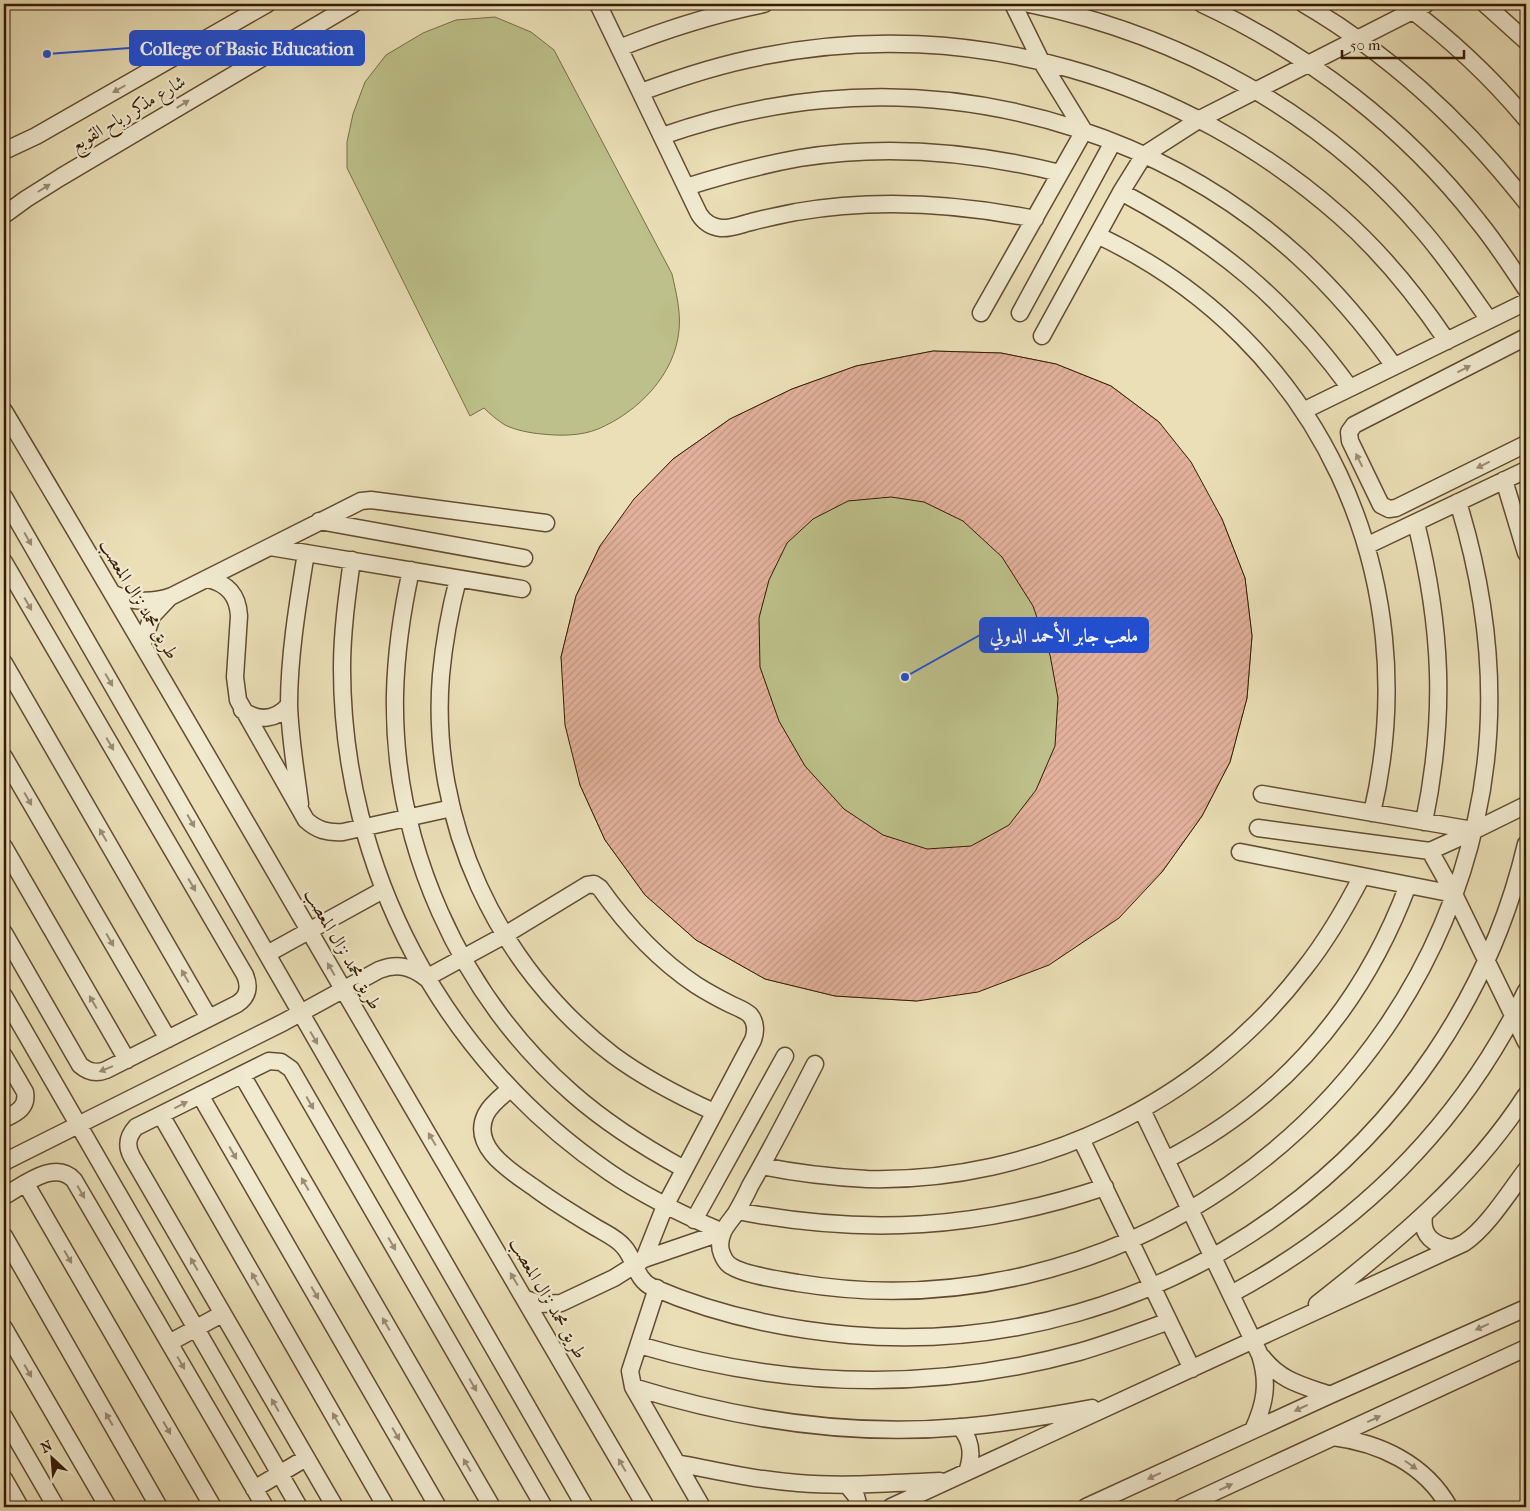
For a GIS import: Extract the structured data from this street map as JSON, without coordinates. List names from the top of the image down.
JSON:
{
  "streets": {
    "street": ["شارع مذكر رباح القوبع", "طريق محمد نزال المعصب"]
  },
  "places": ["College of Basic Education", "ملعب جابر الأحمد الدولي"],
  "scale_bar": "50 m",
  "north": "top left"
}
